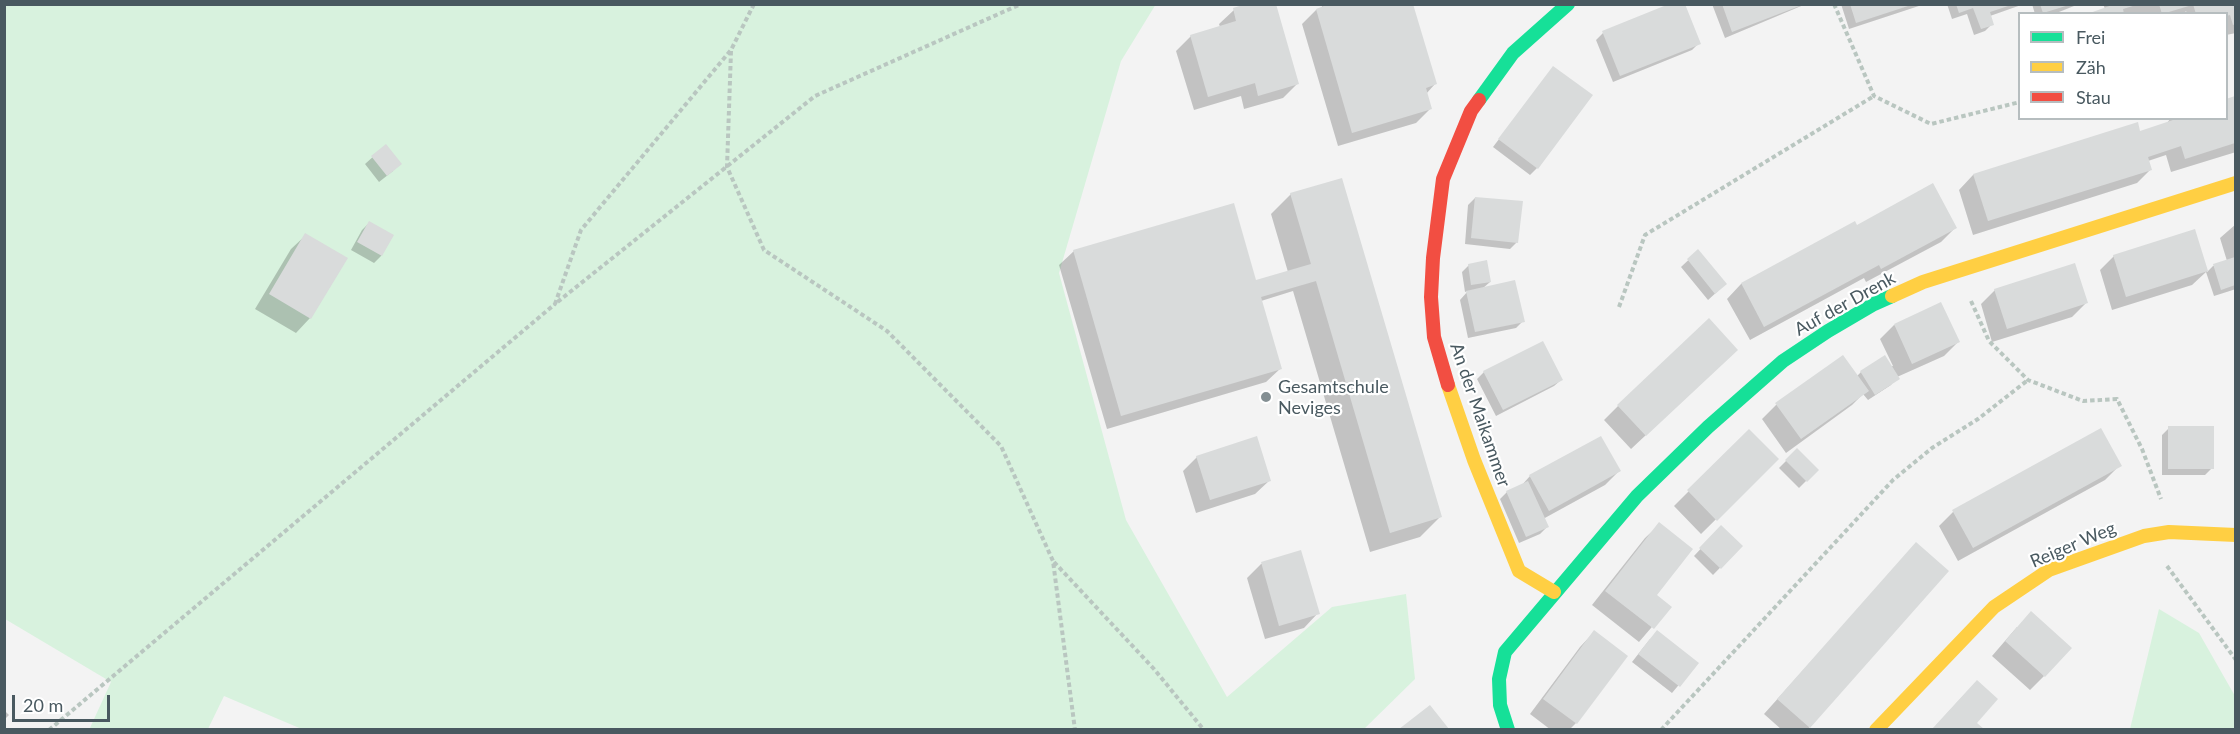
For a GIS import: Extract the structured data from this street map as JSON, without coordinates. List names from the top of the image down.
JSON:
{
  "streets": {
    "street": ["Auf der Drenk", "An der Maikammer", "Reiger Weg"]
  },
  "crossings": [
    ["Auf der Drenk", "An der Maikammer"]
  ],
  "places": ["Gesamtschule Neviges"],
  "legend": ["Frei", "Zäh", "Stau"],
  "scale_bar": "20 m"
}
